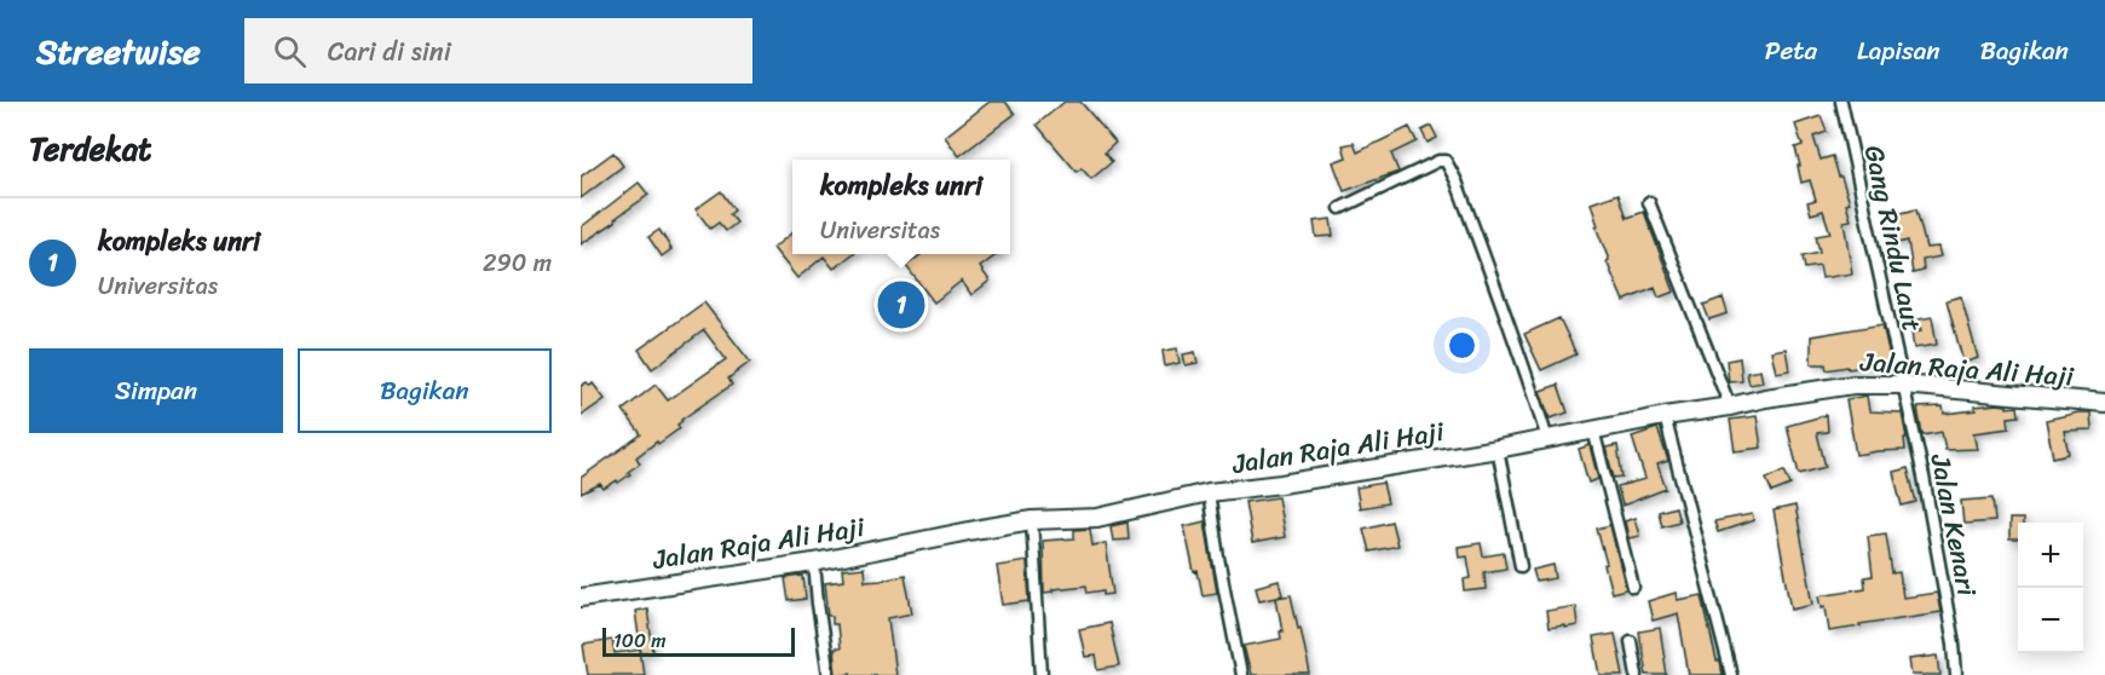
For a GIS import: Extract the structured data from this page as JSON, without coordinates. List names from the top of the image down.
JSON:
{
  "streets": {
    "main road": ["Jalan Raja Ali Haji"],
    "street": ["Gang Rindu Laut", "Jalan Kenari"]
  },
  "crossings": [
    ["Gang Rindu Laut", "Jalan Raja Ali Haji"],
    ["Gang Rindu Laut", "Jalan Kenari"],
    ["Jalan Raja Ali Haji", "Jalan Kenari"]
  ],
  "scale_bar": "100 m",
  "page": {
    "header": "Streetwise",
    "search": "Cari di sini",
    "nav": ["Peta", "Lapisan", "Bagikan"],
    "heading": "Terdekat",
    "popup": ["kompleks unri", "Universitas"],
    "list": [
      {
        "mark": "1",
        "name": "kompleks unri",
        "note": "Universitas",
        "value": "290 m"
      }
    ],
    "pins": "1",
    "buttons": ["Simpan", "Bagikan"],
    "map_buttons": ["+", "−"],
    "scale": "100 m"
  }
}
